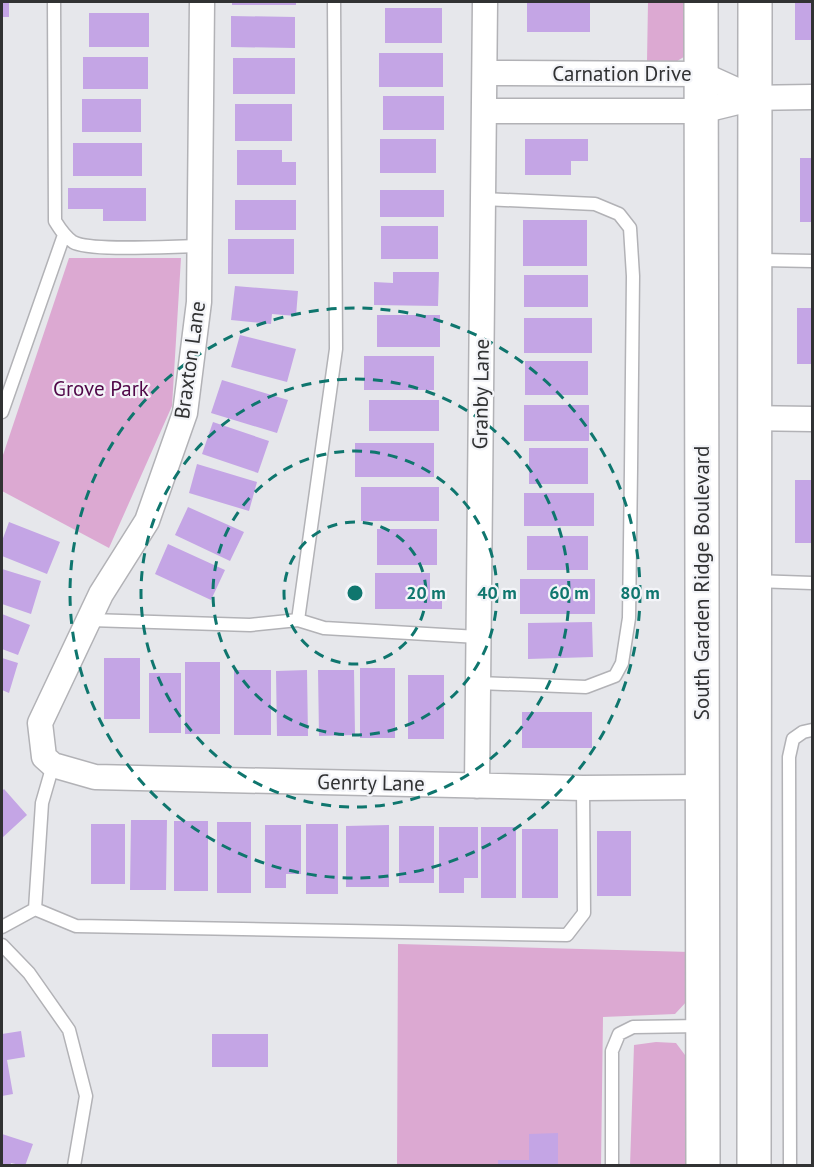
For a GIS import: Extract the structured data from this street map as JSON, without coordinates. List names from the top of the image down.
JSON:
{
  "streets": {
    "main road": ["South Garden Ridge Boulevard"],
    "street": [
      "Carnation Drive",
      "Braxton Lane",
      "Granby Lane",
      "Genrty Lane"
    ]
  },
  "crossings": [
    ["Carnation Drive", "Granby Lane"],
    ["Carnation Drive", "South Garden Ridge Boulevard"],
    ["Braxton Lane", "Genrty Lane"],
    ["Granby Lane", "Genrty Lane"],
    ["South Garden Ridge Boulevard", "Genrty Lane"]
  ],
  "parks": ["Grove Park"],
  "rings": [
    "20 m",
    "40 m",
    "60 m",
    "80 m"
  ]
}
